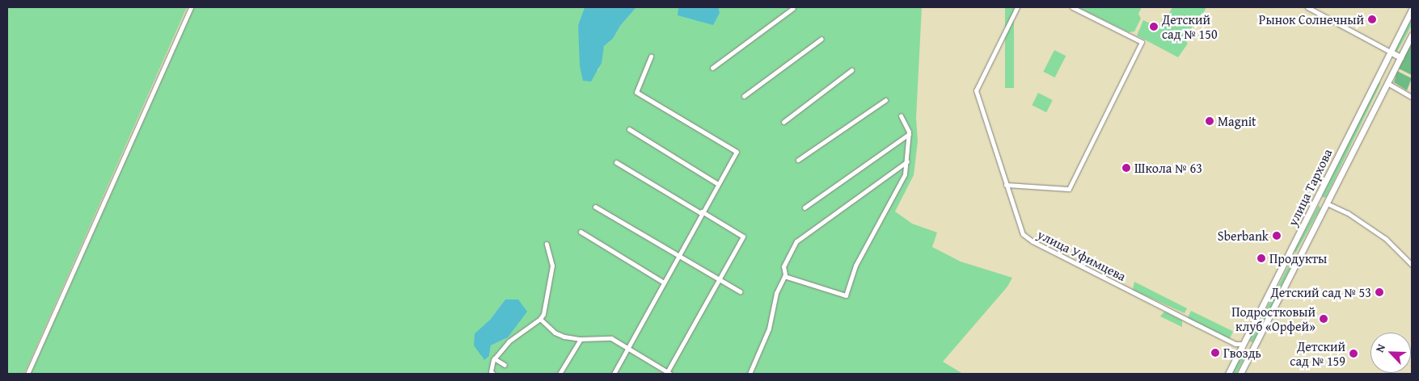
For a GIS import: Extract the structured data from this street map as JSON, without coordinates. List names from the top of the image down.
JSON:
{
  "streets": {
    "main road": ["улица Тархова"],
    "street": ["улица Уфимцева"]
  },
  "crossings": [
    ["улица Тархова", "улица Уфимцева"]
  ],
  "places": [
    "Рынок Солнечный",
    "Детский сад № 150",
    "Magnit",
    "Школа № 63",
    "Sberbank",
    "Продукты",
    "Детский сад № 53",
    "Подростковый клуб «Орфей»",
    "Гвоздь",
    "Детский сад № 159"
  ],
  "north": "top left"
}
